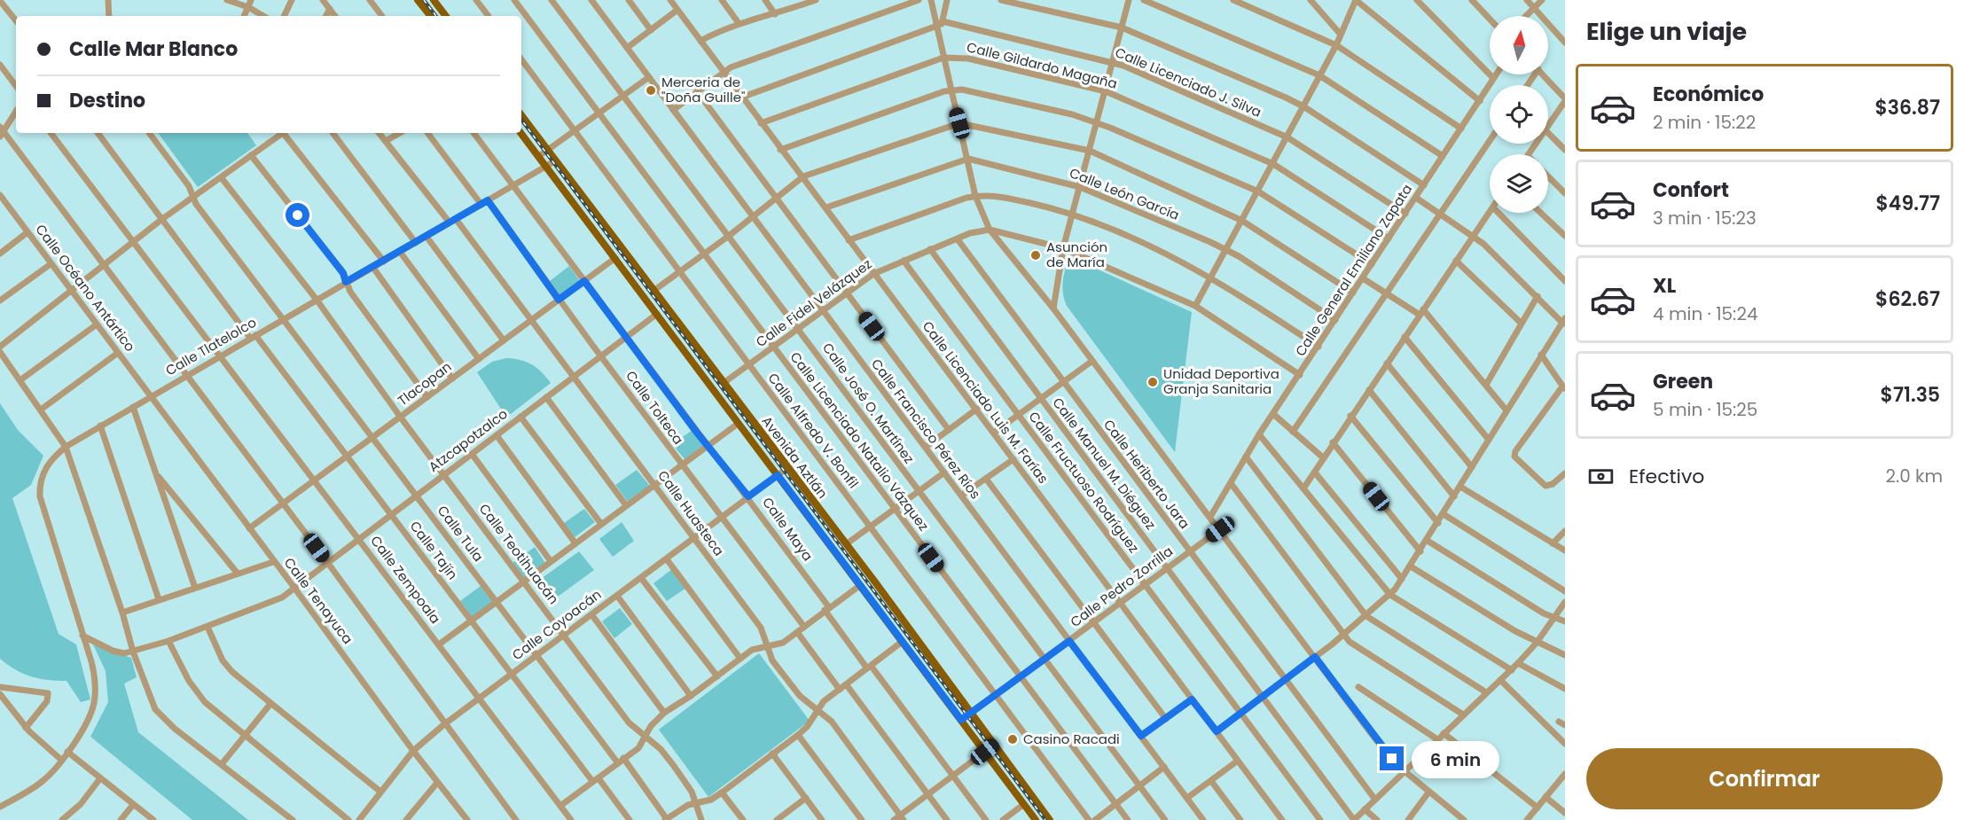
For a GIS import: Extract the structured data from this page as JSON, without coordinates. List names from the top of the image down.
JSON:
{
  "streets": {
    "main road": ["Avenida Aztlán"],
    "street": [
      "Calle Gildardo Magaña",
      "Calle Licenciado J. Silva",
      "Calle León García",
      "Calle General Emiliano Zapata",
      "Calle Océano Antártico",
      "Calle Fidel Velázquez",
      "Calle Tlatelolco",
      "Tlacopan",
      "Calle Licenciado Luis M. Farías",
      "Calle José O. Martínez",
      "Calle Tolteca",
      "Calle Francisco Pérez Ríos",
      "Calle Alfredo V. Bonfil",
      "Atzcapotzalco",
      "Calle Licenciado Natalio Vázquez",
      "Calle Manuel M. Diéguez",
      "Calle Heriberto Jara",
      "Calle Fructuoso Rodríguez",
      "Calle Huasteca",
      "Calle Maya",
      "Calle Tula",
      "Calle Tajín",
      "Calle Teotihuacán",
      "Calle Zempoala",
      "Calle Pedro Zorrilla",
      "Calle Tenayuca",
      "Calle Coyoacán"
    ]
  },
  "crossings": [
    ["Calle Gildardo Magaña", "Calle General Emiliano Zapata"],
    ["Calle Gildardo Magaña", "Calle Licenciado Luis M. Farías"],
    ["Calle Licenciado J. Silva", "Calle General Emiliano Zapata"],
    ["Calle León García", "Calle General Emiliano Zapata"],
    ["Calle Océano Antártico", "Calle Tlatelolco"],
    ["Calle Océano Antártico", "Calle Tenayuca"],
    ["Calle Fidel Velázquez", "Calle Licenciado Luis M. Farías"],
    ["Calle Fidel Velázquez", "Calle José O. Martínez"],
    ["Calle Fidel Velázquez", "Calle Francisco Pérez Ríos"],
    ["Calle Fidel Velázquez", "Calle Alfredo V. Bonfil"],
    ["Calle Fidel Velázquez", "Calle Licenciado Natalio Vázquez"],
    ["Calle Fidel Velázquez", "Avenida Aztlán"],
    ["Calle Fidel Velázquez", "Calle Manuel M. Diéguez"],
    ["Calle Fidel Velázquez", "Calle Heriberto Jara"],
    ["Calle Fidel Velázquez", "Calle Fructuoso Rodríguez"],
    ["Calle Tlatelolco", "Calle Tolteca"],
    ["Calle Tlatelolco", "Avenida Aztlán"],
    ["Calle Tlatelolco", "Calle Huasteca"],
    ["Calle Tlatelolco", "Calle Maya"],
    ["Calle Tlatelolco", "Calle Tula"],
    ["Calle Tlatelolco", "Calle Tajín"],
    ["Calle Tlatelolco", "Calle Teotihuacán"],
    ["Calle Tlatelolco", "Calle Zempoala"],
    ["Calle Tlatelolco", "Calle Tenayuca"],
    ["Tlacopan", "Calle Tolteca"],
    ["Tlacopan", "Avenida Aztlán"],
    ["Tlacopan", "Calle Huasteca"],
    ["Tlacopan", "Calle Maya"],
    ["Tlacopan", "Calle Tula"],
    ["Tlacopan", "Calle Tajín"],
    ["Tlacopan", "Calle Teotihuacán"],
    ["Tlacopan", "Calle Zempoala"],
    ["Tlacopan", "Calle Tenayuca"],
    ["Calle Licenciado Luis M. Farías", "Calle Pedro Zorrilla"],
    ["Calle José O. Martínez", "Calle Pedro Zorrilla"],
    ["Calle Tolteca", "Atzcapotzalco"],
    ["Calle Tolteca", "Calle Coyoacán"],
    ["Calle Francisco Pérez Ríos", "Calle Pedro Zorrilla"],
    ["Calle Alfredo V. Bonfil", "Calle Pedro Zorrilla"],
    ["Atzcapotzalco", "Avenida Aztlán"],
    ["Atzcapotzalco", "Calle Huasteca"],
    ["Atzcapotzalco", "Calle Maya"],
    ["Atzcapotzalco", "Calle Tula"],
    ["Atzcapotzalco", "Calle Tajín"],
    ["Atzcapotzalco", "Calle Teotihuacán"],
    ["Atzcapotzalco", "Calle Zempoala"],
    ["Atzcapotzalco", "Calle Tenayuca"],
    ["Calle Licenciado Natalio Vázquez", "Calle Pedro Zorrilla"],
    ["Avenida Aztlán", "Calle Pedro Zorrilla"],
    ["Avenida Aztlán", "Calle Coyoacán"],
    ["Calle Manuel M. Diéguez", "Calle Pedro Zorrilla"],
    ["Calle Heriberto Jara", "Calle Pedro Zorrilla"],
    ["Calle Fructuoso Rodríguez", "Calle Pedro Zorrilla"],
    ["Calle Huasteca", "Calle Coyoacán"],
    ["Calle Maya", "Calle Coyoacán"],
    ["Calle Tula", "Calle Coyoacán"],
    ["Calle Tajín", "Calle Coyoacán"],
    ["Calle Teotihuacán", "Calle Coyoacán"],
    ["Calle Zempoala", "Calle Coyoacán"],
    ["Calle Tenayuca", "Calle Coyoacán"]
  ],
  "places": [
    "Merceria de \"Doña Guille\"",
    "Asunción de María",
    "Unidad Deportiva Granja Sanitaria",
    "Casino Racadi"
  ],
  "north": "top",
  "page": {
    "heading": "Elige un viaje",
    "banner": ["Calle Mar Blanco", "Destino"],
    "list": [
      {
        "name": "Económico",
        "note": "2 min · 15:22",
        "value": "$36.87"
      },
      {
        "name": "Confort",
        "note": "3 min · 15:23",
        "value": "$49.77"
      },
      {
        "name": "XL",
        "note": "4 min · 15:24",
        "value": "$62.67"
      },
      {
        "name": "Green",
        "note": "5 min · 15:25",
        "value": "$71.35"
      }
    ],
    "pay": ["Efectivo", "2.0 km"],
    "buttons": "Confirmar",
    "bubble": "6 min"
  }
}
